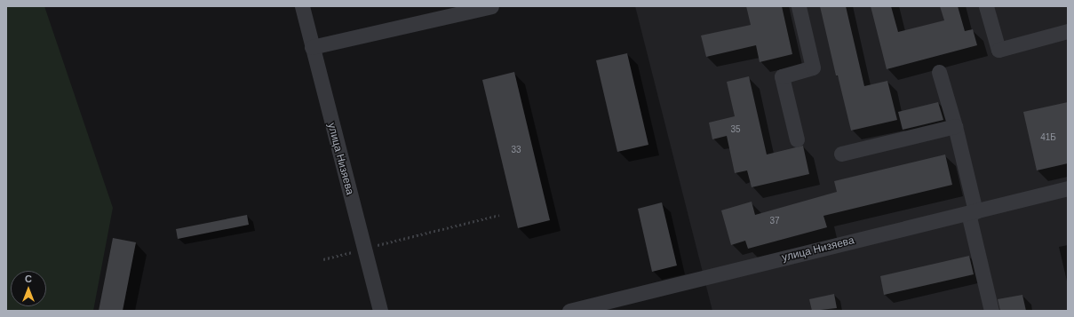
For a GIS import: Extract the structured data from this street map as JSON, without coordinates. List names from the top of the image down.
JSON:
{
  "streets": {
    "street": ["улица Низяева"]
  },
  "house_numbers": [
    "35",
    "41Б",
    "33",
    "37"
  ],
  "north": "top"
}
